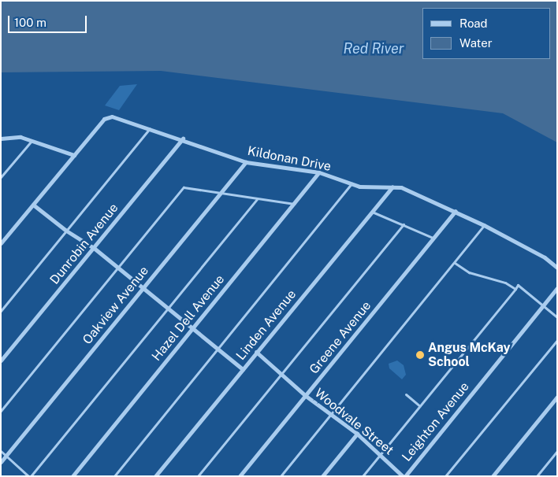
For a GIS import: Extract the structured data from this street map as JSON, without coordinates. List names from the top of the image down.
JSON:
{
  "streets": {
    "street": [
      "Kildonan Drive",
      "Dunrobin Avenue",
      "Oakview Avenue",
      "Hazel Dell Avenue",
      "Linden Avenue",
      "Greene Avenue",
      "Woodvale Street",
      "Leighton Avenue"
    ]
  },
  "crossings": [
    ["Kildonan Drive", "Dunrobin Avenue"],
    ["Kildonan Drive", "Oakview Avenue"],
    ["Kildonan Drive", "Hazel Dell Avenue"],
    ["Kildonan Drive", "Linden Avenue"],
    ["Kildonan Drive", "Greene Avenue"],
    ["Linden Avenue", "Woodvale Street"],
    ["Greene Avenue", "Woodvale Street"],
    ["Woodvale Street", "Leighton Avenue"]
  ],
  "water": ["Red River"],
  "places": ["Angus McKay School"],
  "legend": ["Road", "Water"],
  "scale_bar": "100 m"
}
